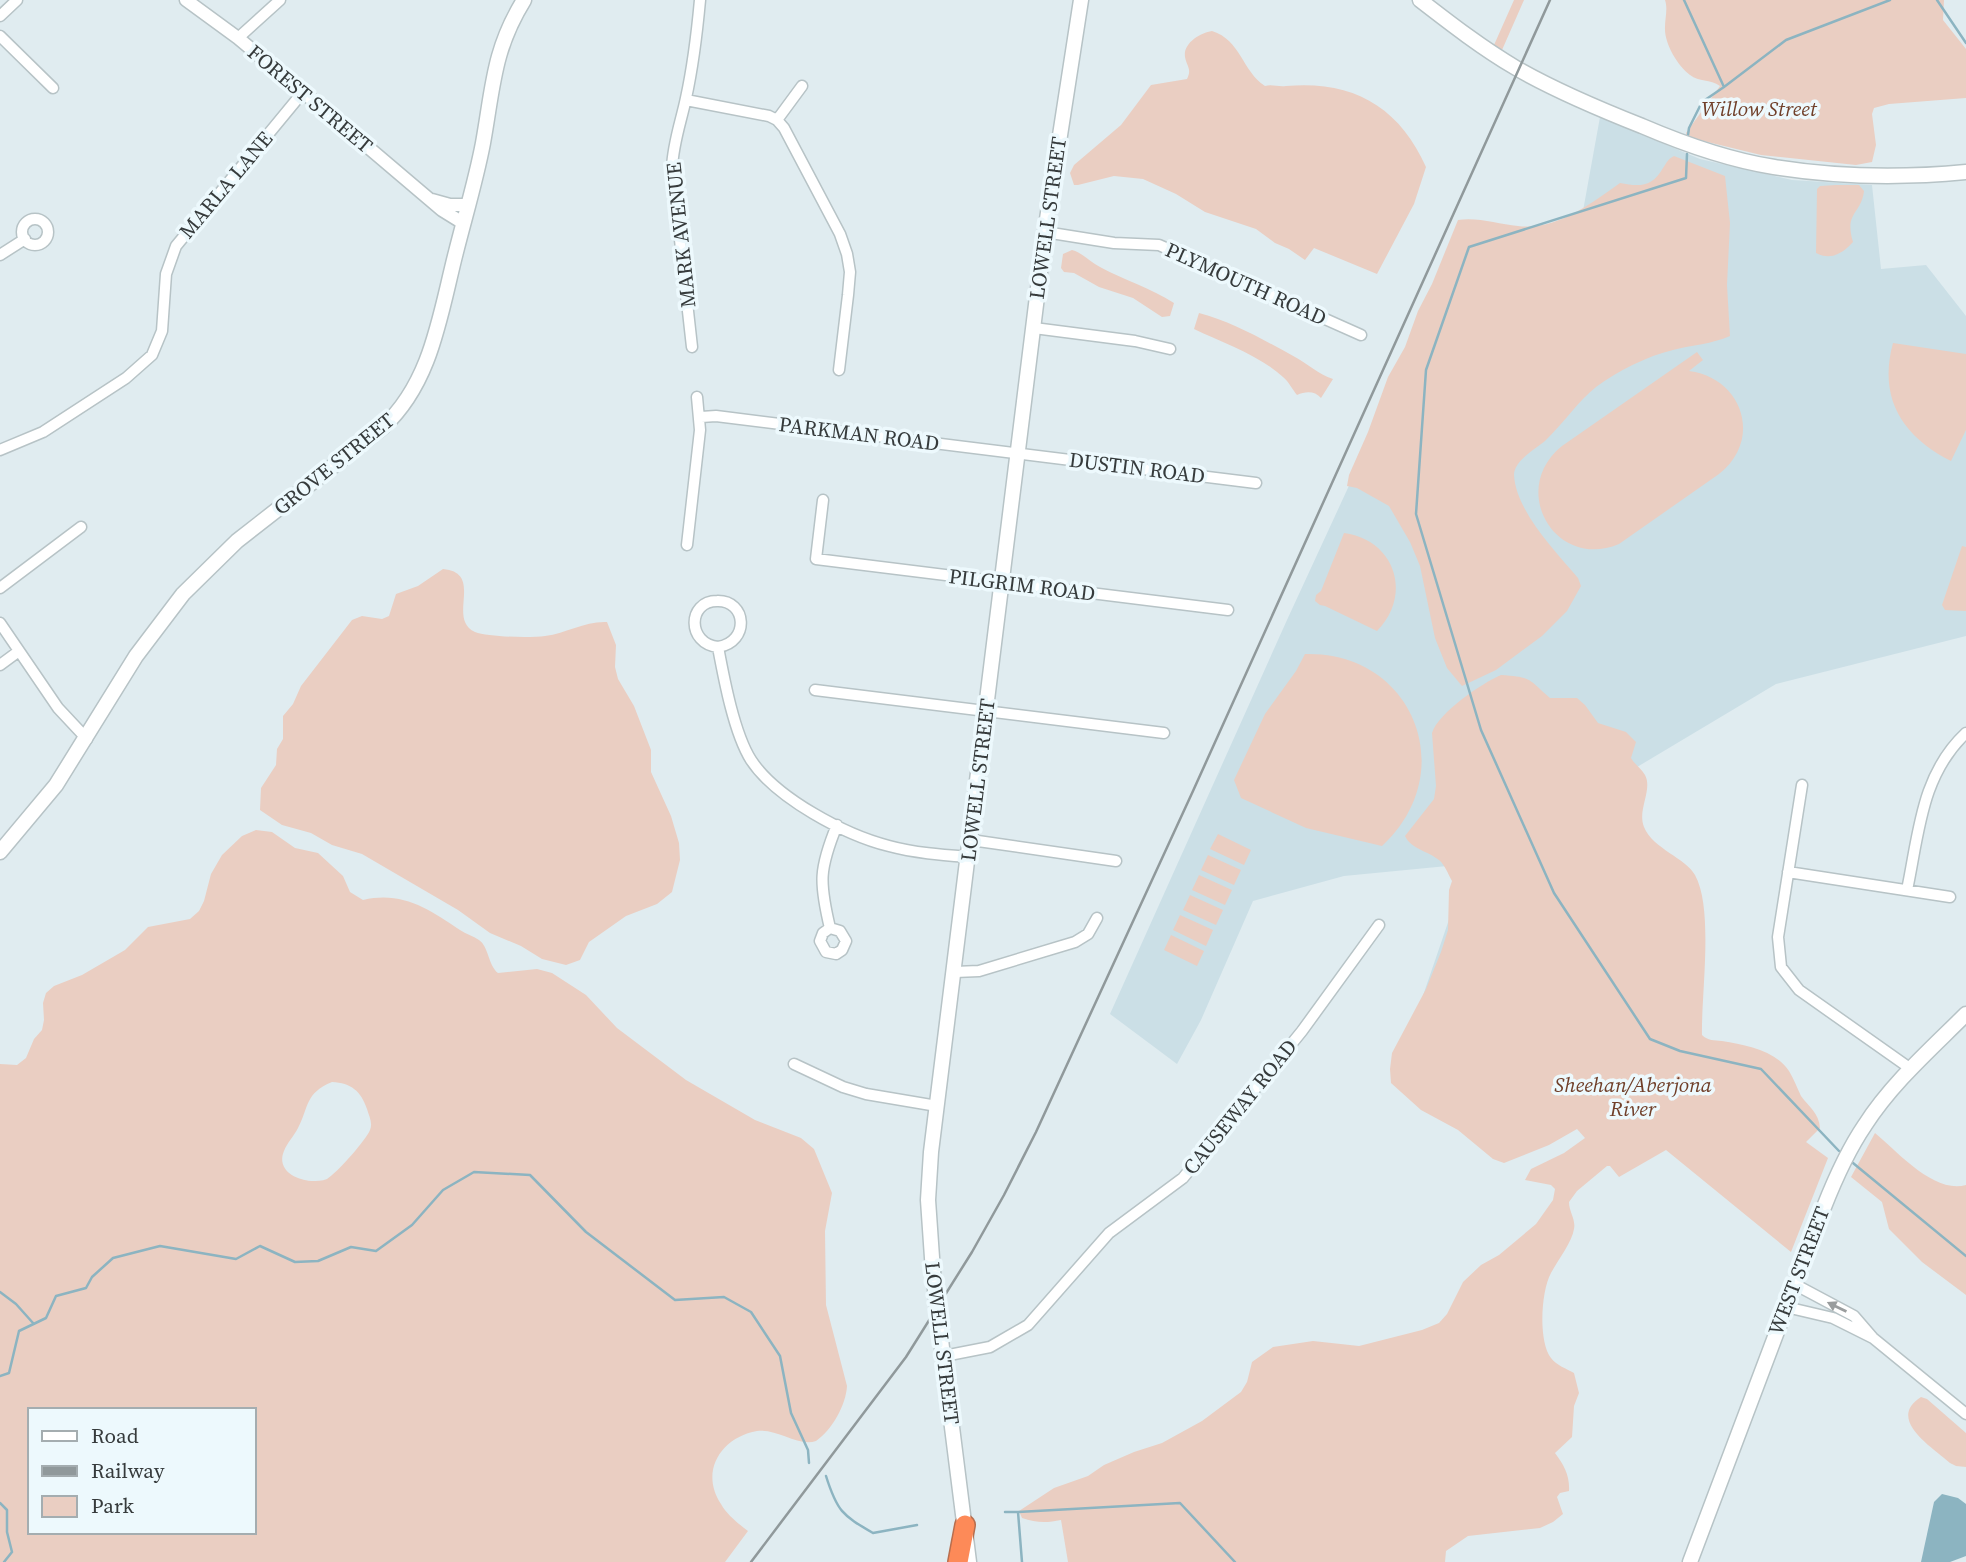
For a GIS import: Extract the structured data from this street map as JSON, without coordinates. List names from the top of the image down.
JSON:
{
  "streets": {
    "main road": ["LOWELL STREET", "GROVE STREET", "WEST STREET"],
    "street": [
      "FOREST STREET",
      "MARLA LANE",
      "MARK AVENUE",
      "PLYMOUTH ROAD",
      "PARKMAN ROAD",
      "DUSTIN ROAD",
      "PILGRIM ROAD",
      "CAUSEWAY ROAD"
    ]
  },
  "crossings": [
    ["FOREST STREET", "MARLA LANE"],
    ["FOREST STREET", "GROVE STREET"],
    ["LOWELL STREET", "PLYMOUTH ROAD"],
    ["LOWELL STREET", "PARKMAN ROAD"],
    ["LOWELL STREET", "DUSTIN ROAD"],
    ["LOWELL STREET", "PILGRIM ROAD"],
    ["LOWELL STREET", "CAUSEWAY ROAD"],
    ["PARKMAN ROAD", "DUSTIN ROAD"]
  ],
  "parks": ["Willow Street", "Sheehan/Aberjona River"],
  "legend": ["Road", "Railway", "Park"]
}
